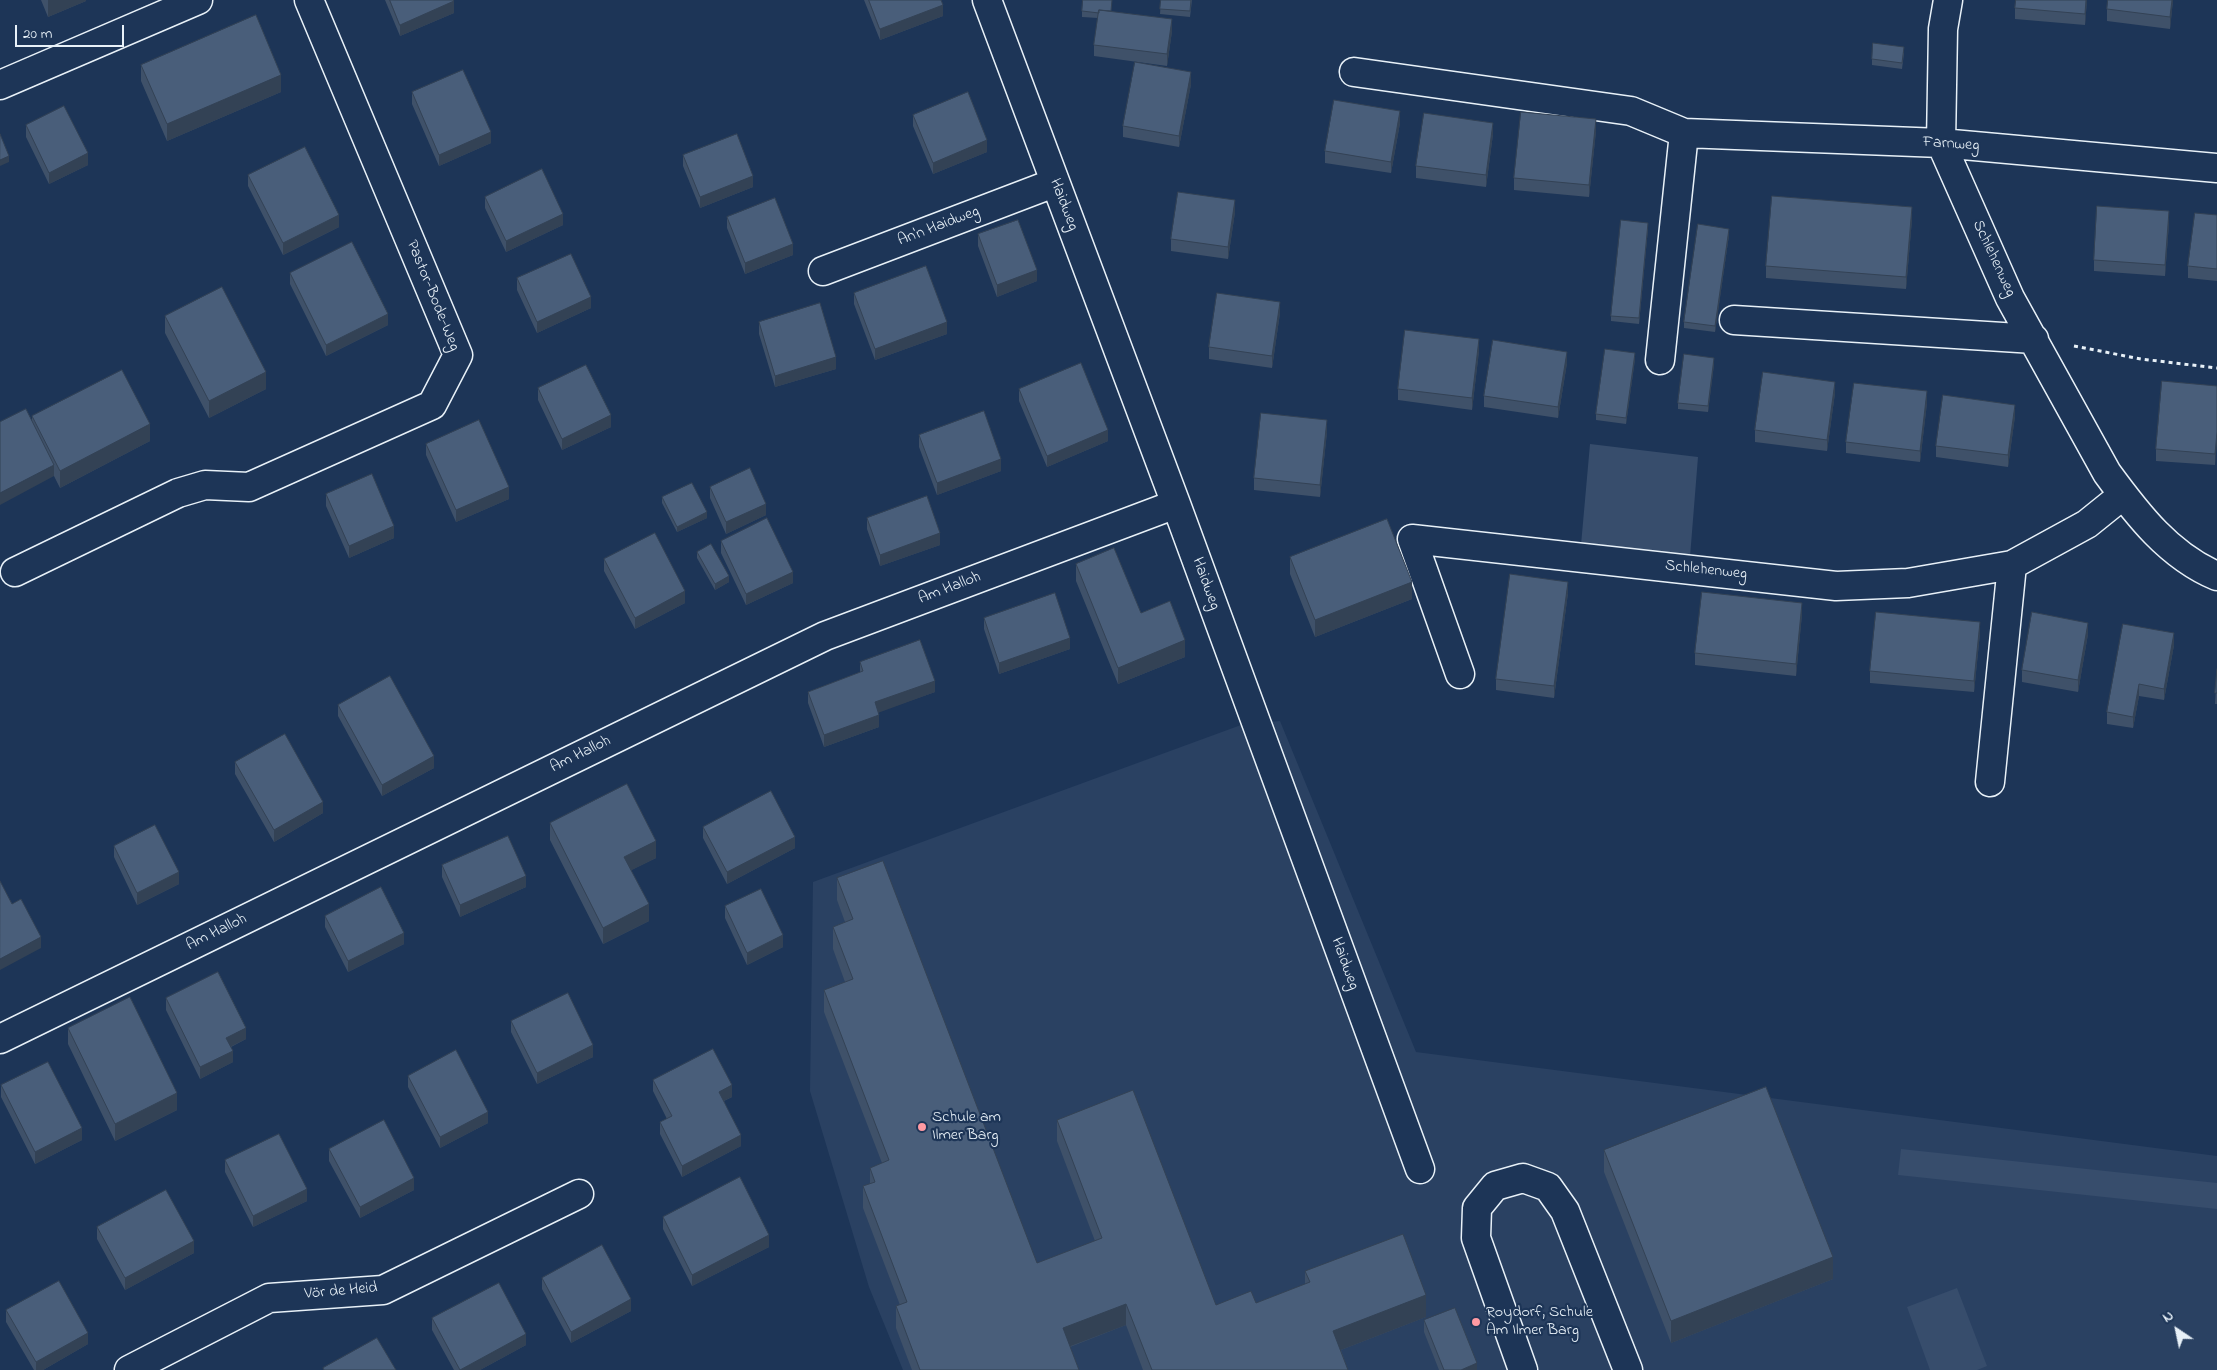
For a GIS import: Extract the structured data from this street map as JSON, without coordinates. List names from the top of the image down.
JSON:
{
  "streets": {
    "street": [
      "Farnweg",
      "Haidweg",
      "An'n Haidweg",
      "Schlehenweg",
      "Pastor-Bode-Weg",
      "Am Halloh",
      "Vör de Heid"
    ]
  },
  "crossings": [
    ["Farnweg", "Schlehenweg"],
    ["Haidweg", "An'n Haidweg"],
    ["Haidweg", "Am Halloh"]
  ],
  "places": ["Schule am Ilmer Barg", "Roydorf, Schule Am Ilmer Barg"],
  "scale_bar": "20 m",
  "north": "top left"
}
